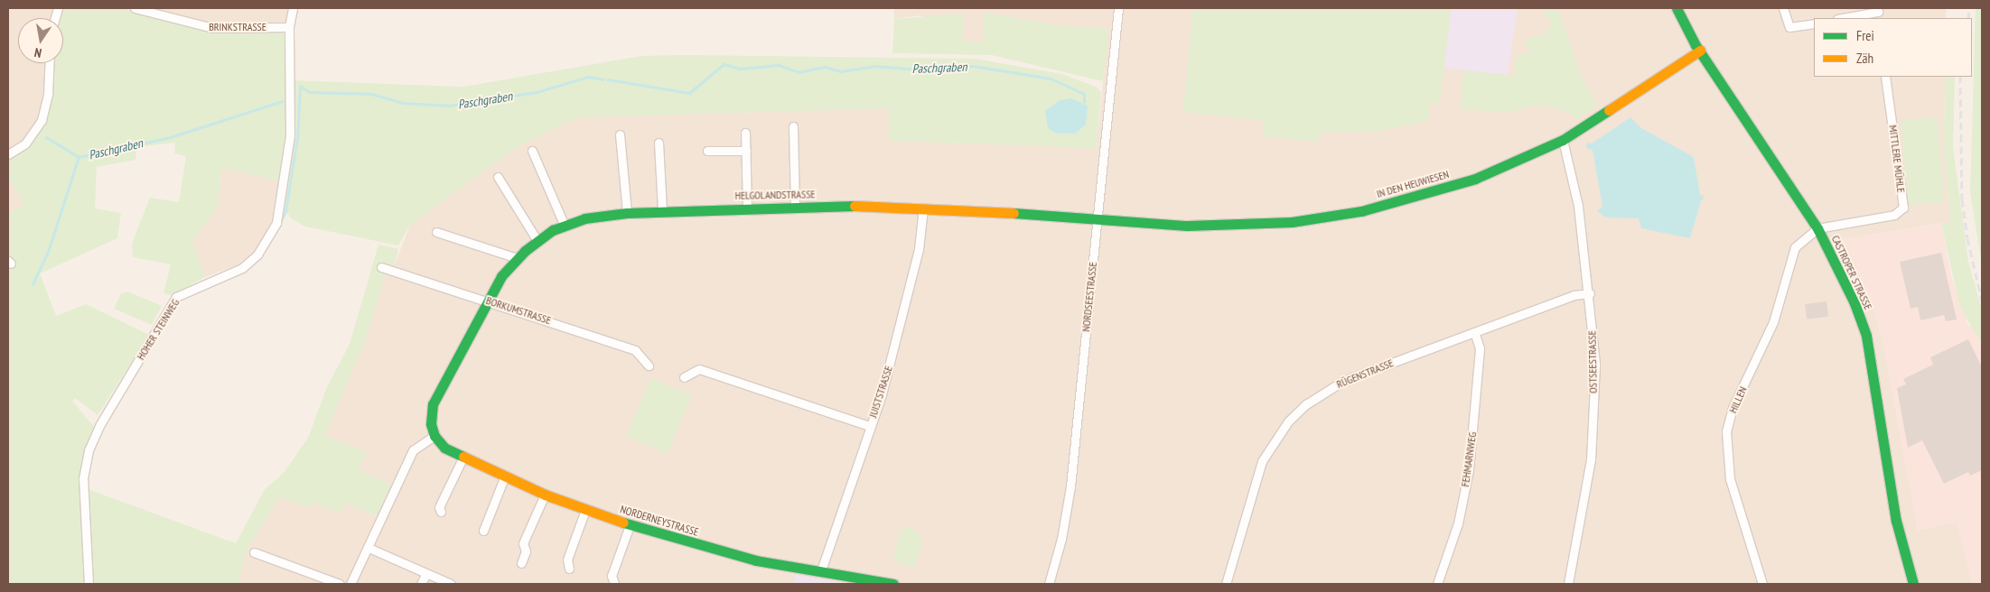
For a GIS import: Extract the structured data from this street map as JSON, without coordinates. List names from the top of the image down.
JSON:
{
  "streets": {
    "street": [
      "BRINKSTRASSE",
      "MITTLERE MÜHLE",
      "IN DEN HEUWIESEN",
      "HELGOLANDSTRASSE",
      "CASTROPER STRASSE",
      "NORDSEESTRASSE",
      "BORKUMSTRASSE",
      "HOHER STEINWEG",
      "OSTSEESTRASSE",
      "RÜGENSTRASSE",
      "JUISTSTRASSE",
      "HILLEN",
      "FEHMARNWEG",
      "NORDERNEYSTRASSE"
    ]
  },
  "crossings": [
    ["BRINKSTRASSE", "HOHER STEINWEG"],
    ["MITTLERE MÜHLE", "CASTROPER STRASSE"],
    ["MITTLERE MÜHLE", "HILLEN"],
    ["IN DEN HEUWIESEN", "HELGOLANDSTRASSE"],
    ["IN DEN HEUWIESEN", "CASTROPER STRASSE"],
    ["IN DEN HEUWIESEN", "NORDSEESTRASSE"],
    ["IN DEN HEUWIESEN", "OSTSEESTRASSE"],
    ["HELGOLANDSTRASSE", "NORDSEESTRASSE"],
    ["HELGOLANDSTRASSE", "BORKUMSTRASSE"],
    ["HELGOLANDSTRASSE", "JUISTSTRASSE"],
    ["CASTROPER STRASSE", "HILLEN"],
    ["OSTSEESTRASSE", "RÜGENSTRASSE"],
    ["RÜGENSTRASSE", "FEHMARNWEG"],
    ["JUISTSTRASSE", "NORDERNEYSTRASSE"]
  ],
  "water": ["Paschgraben"],
  "legend": ["Frei", "Zäh"],
  "north": "bottom"
}
